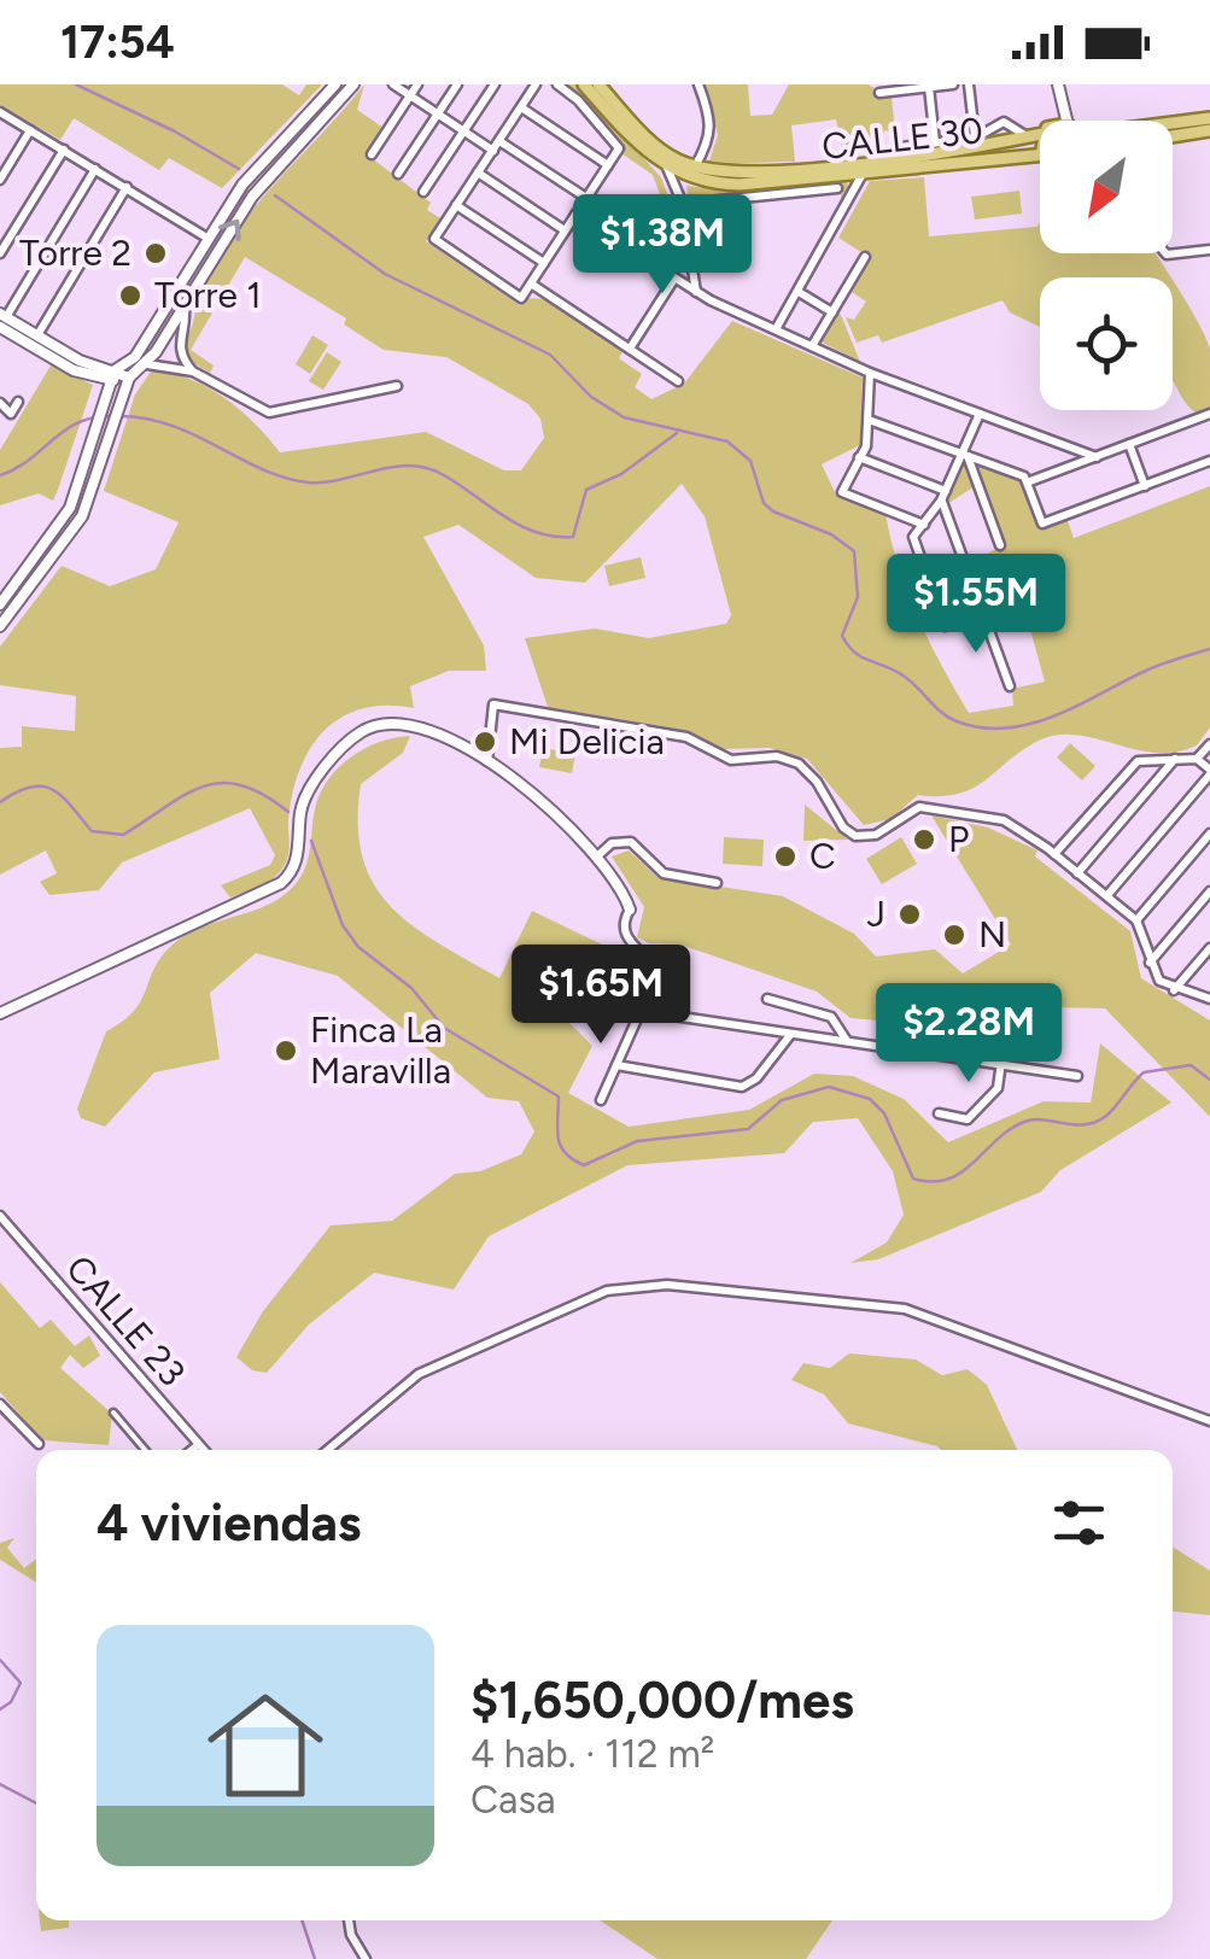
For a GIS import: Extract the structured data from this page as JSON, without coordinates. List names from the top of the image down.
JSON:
{
  "streets": {
    "main road": ["CALLE 30"],
    "street": ["CALLE 23"]
  },
  "places": [
    "Torre 2",
    "Torre 1",
    "Mi Delicia",
    "P",
    "C",
    "J",
    "N",
    "Finca La Maravilla"
  ],
  "north": "bottom left",
  "page": {
    "status": "17:54",
    "price": [
      "$1.38M",
      "$1.55M",
      "$1.65M",
      "$2.28M"
    ],
    "heading": "4 viviendas",
    "list": [
      {
        "name": "$1,650,000/mes",
        "note": "4 hab. · 112 m² · Casa"
      }
    ]
  }
}
